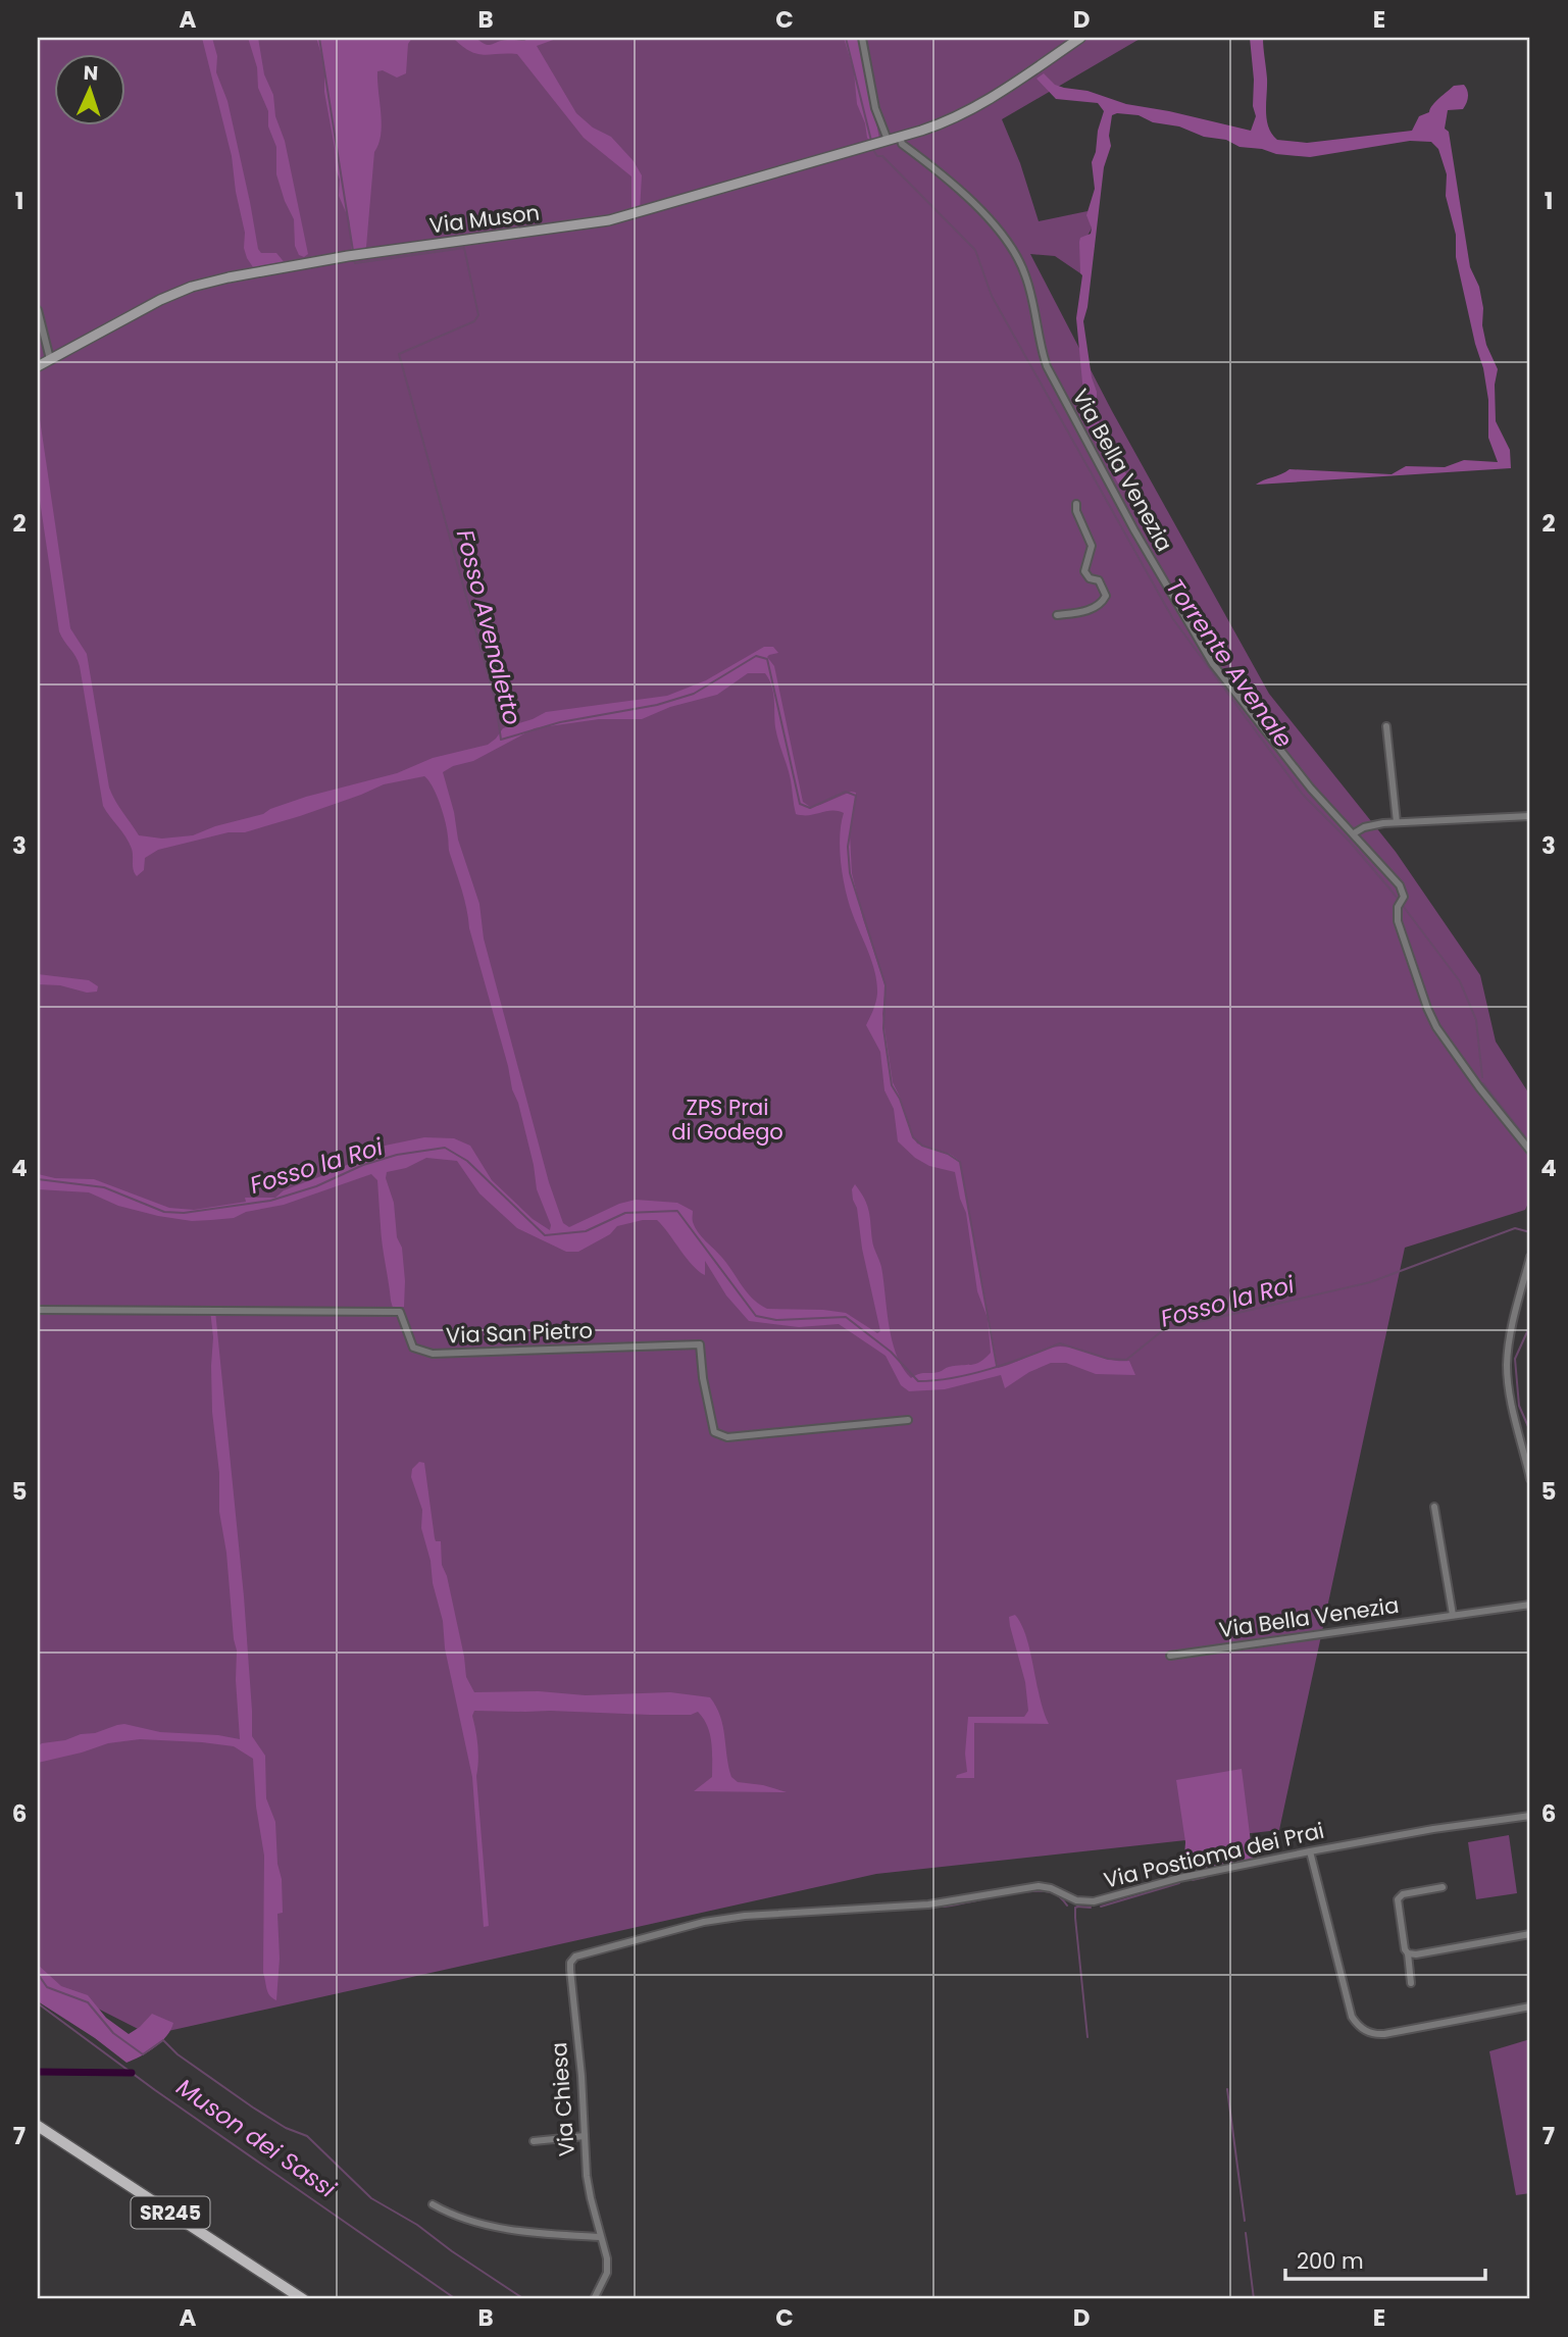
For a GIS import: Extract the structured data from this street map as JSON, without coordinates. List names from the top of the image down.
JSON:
{
  "streets": {
    "main road": ["Via Muson", "SR245"],
    "street": [
      "Via Bella Venezia",
      "Via San Pietro",
      "Via Postioma dei Prai",
      "Via Chiesa"
    ]
  },
  "crossings": [
    ["Via Muson", "Via Bella Venezia"],
    ["Via Postioma dei Prai", "Via Chiesa"]
  ],
  "water": [
    "Fosso Avenaletto",
    "Torrente Avenale",
    "Fosso la Roi",
    "Muson dei Sassi"
  ],
  "parks": ["ZPS Prai di Godego"],
  "scale_bar": "200 m",
  "north": "top",
  "grid": {
    "columns": [
      "A",
      "B",
      "C",
      "D",
      "E"
    ],
    "rows": [
      "1",
      "2",
      "3",
      "4",
      "5",
      "6",
      "7"
    ]
  }
}
